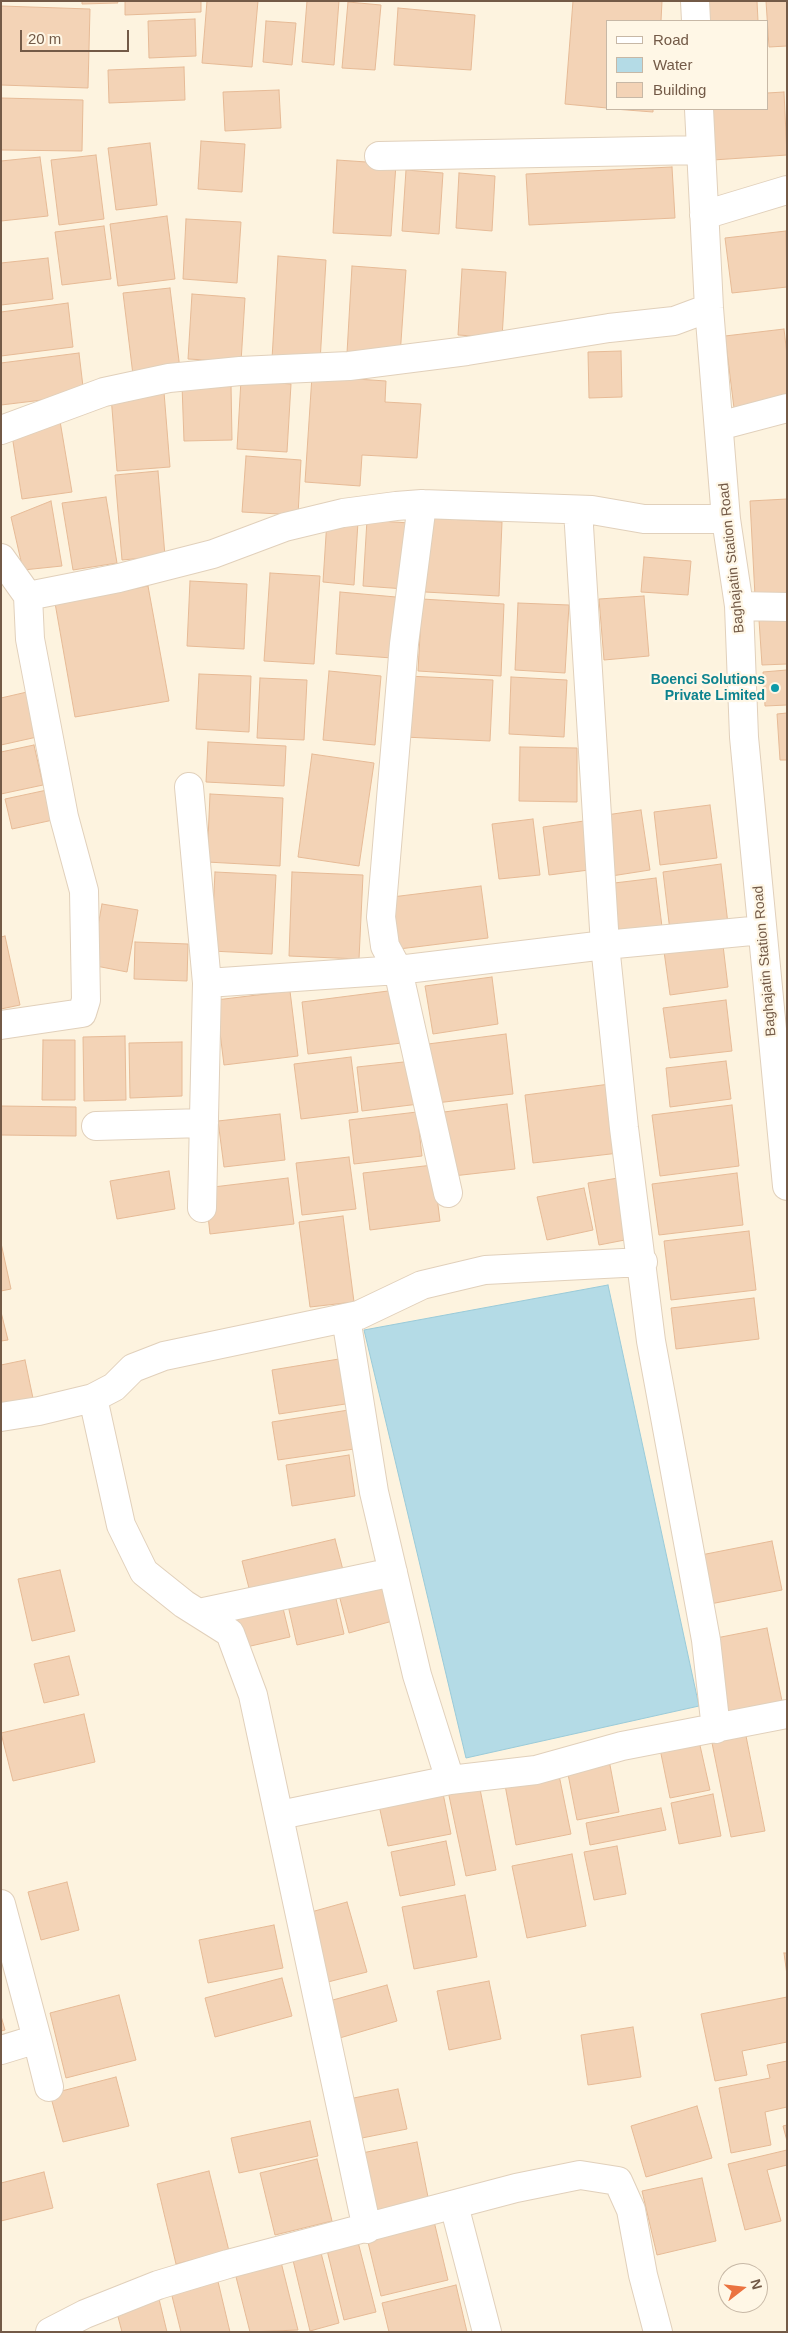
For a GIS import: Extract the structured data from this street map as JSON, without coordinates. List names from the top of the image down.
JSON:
{
  "streets": {
    "street": ["Baghajatin Station Road"]
  },
  "places": ["Boenci Solutions Private Limited"],
  "legend": ["Road", "Water", "Building"],
  "scale_bar": "20 m",
  "north": "right"
}
